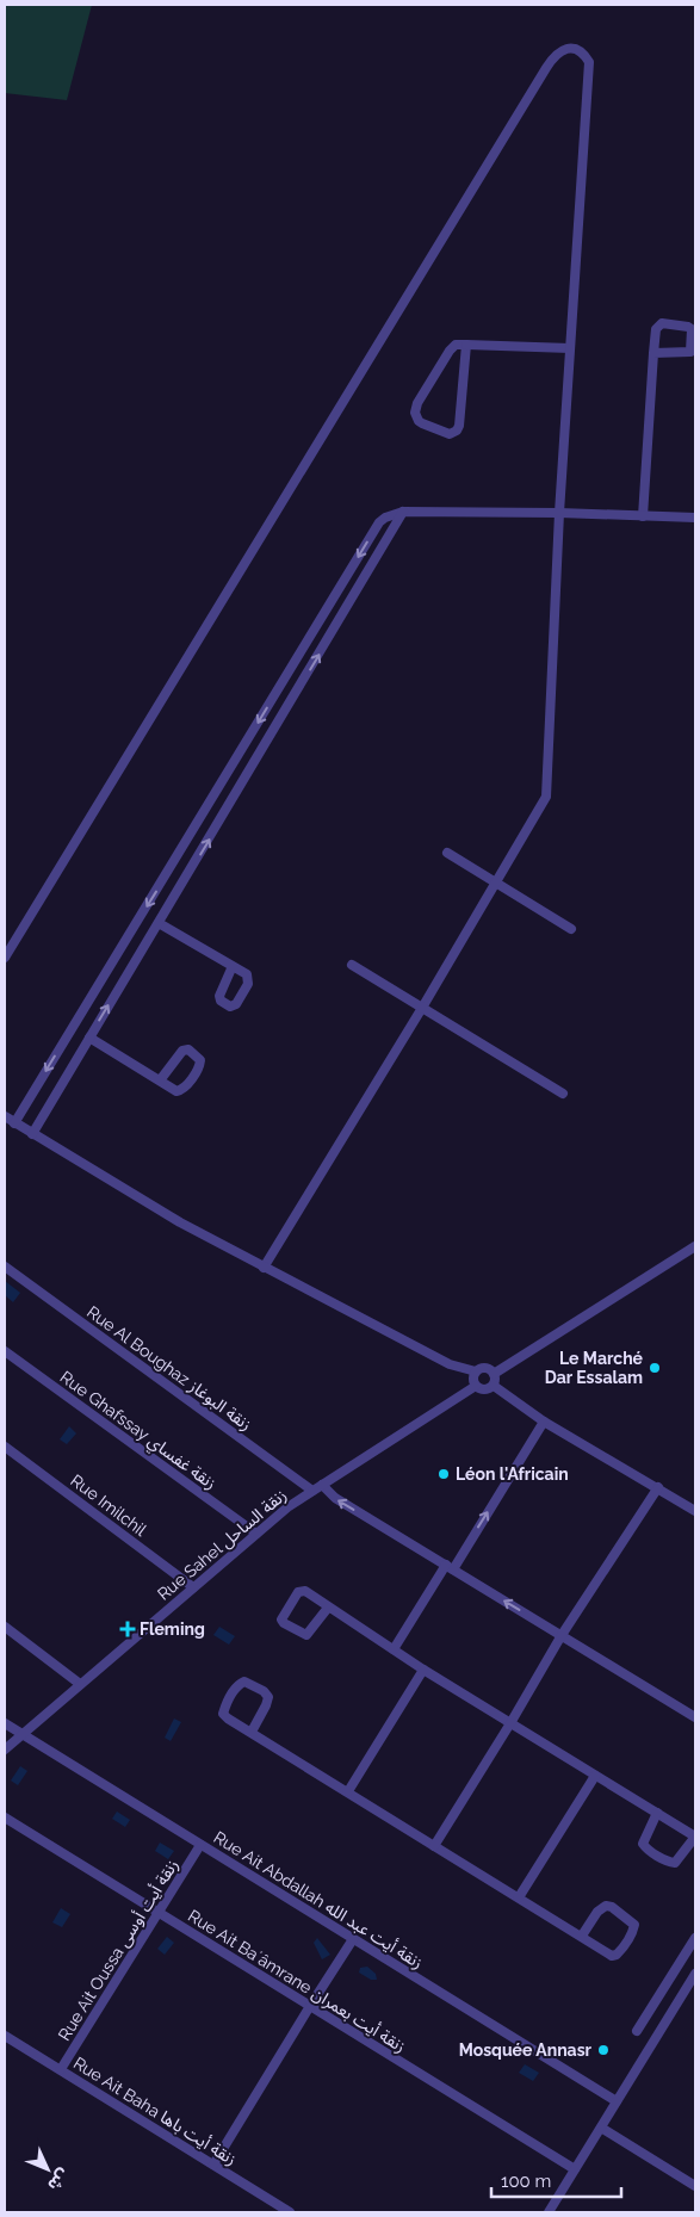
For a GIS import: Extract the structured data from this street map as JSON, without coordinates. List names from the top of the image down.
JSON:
{
  "streets": {
    "street": [
      "Rue Al Boughaz زنقة البوغاز",
      "Rue Ghafssay زنقة غفساي",
      "Rue Imilchil",
      "Rue Sahel زنقة الساحل",
      "Rue Ait Abdallah زنقة أيت عبد الله",
      "Rue Ait Oussa زنقة أيت أوسى",
      "Rue Ait Ba´âmrane زنقة أيت بعمران",
      "Rue Ait Baha زنقة أيت باها"
    ]
  },
  "crossings": [
    ["Rue Al Boughaz زنقة البوغاز", "Rue Sahel زنقة الساحل"],
    ["Rue Ghafssay زنقة غفساي", "Rue Sahel زنقة الساحل"],
    ["Rue Imilchil", "Rue Sahel زنقة الساحل"],
    ["Rue Sahel زنقة الساحل", "Rue Ait Abdallah زنقة أيت عبد الله"],
    ["Rue Ait Abdallah زنقة أيت عبد الله", "Rue Ait Oussa زنقة أيت أوسى"],
    ["Rue Ait Oussa زنقة أيت أوسى", "Rue Ait Ba´âmrane زنقة أيت بعمران"],
    ["Rue Ait Oussa زنقة أيت أوسى", "Rue Ait Baha زنقة أيت باها"]
  ],
  "places": {
    "other": ["Le Marché Dar Essalam", "Léon l'Africain", "Mosquée Annasr"],
    "health": ["Fleming"]
  },
  "scale_bar": "100 m",
  "north": "bottom right"
}
